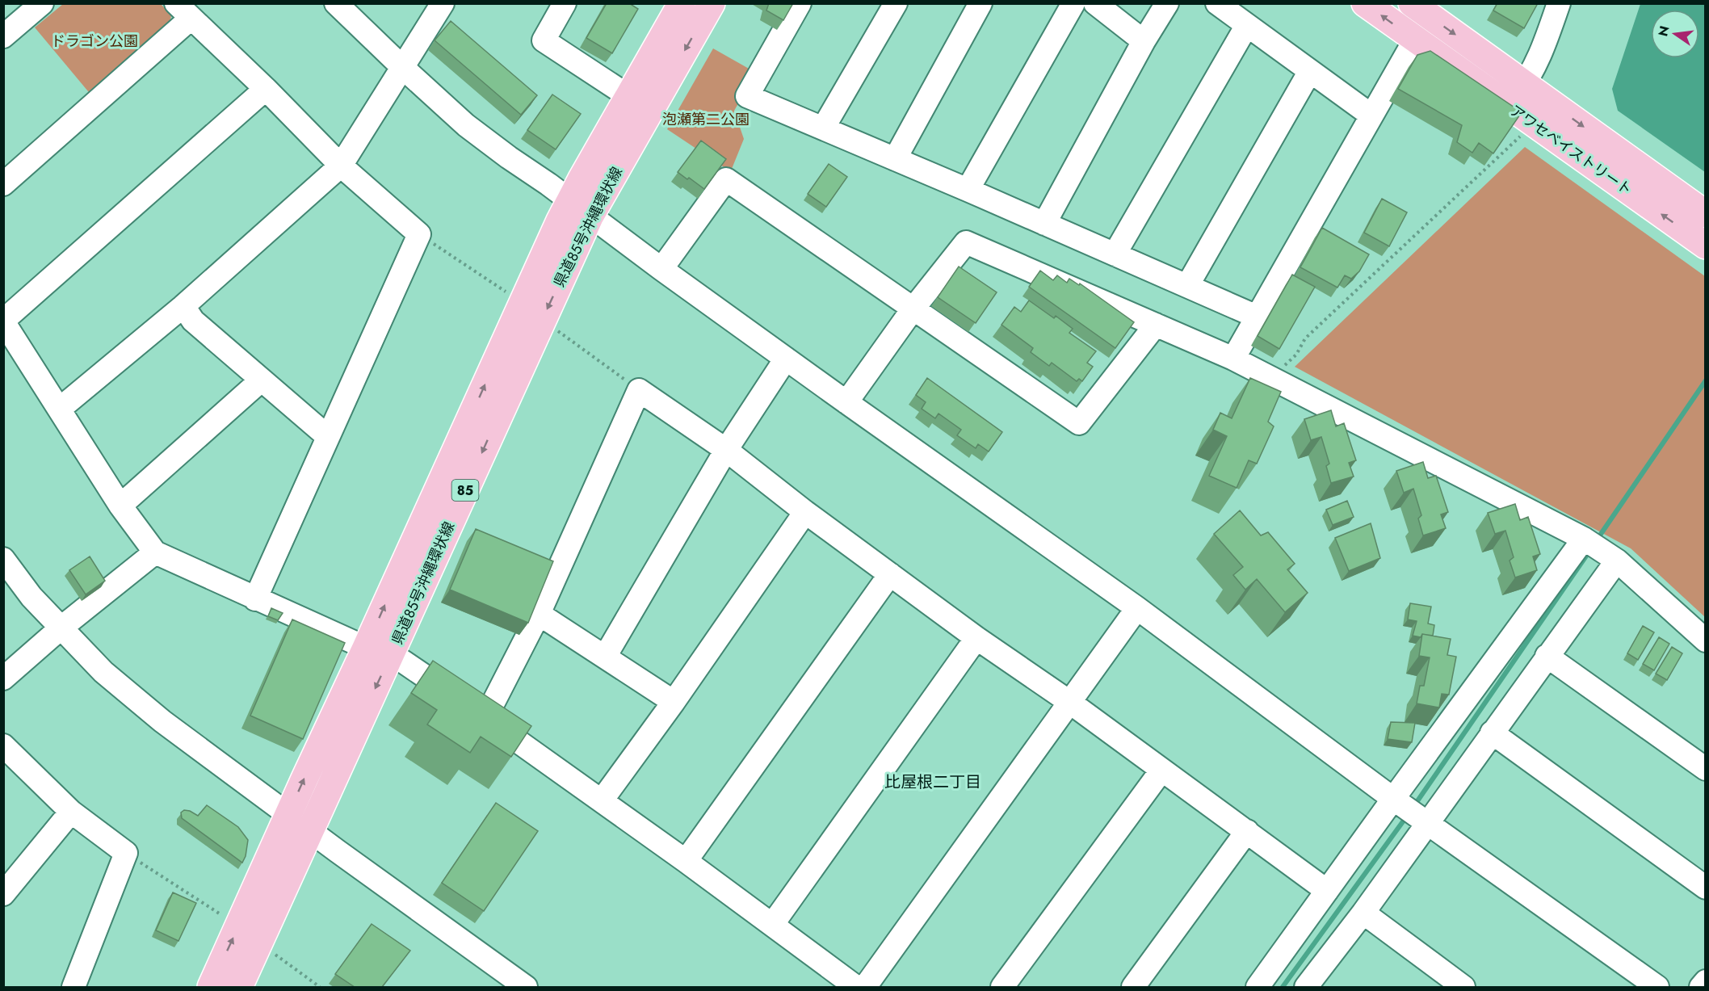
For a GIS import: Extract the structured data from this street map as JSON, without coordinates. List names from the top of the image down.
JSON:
{
  "streets": {
    "main road": ["アワセベイストリート", "県道85号沖縄環状線", "85"]
  },
  "districts": ["比屋根二丁目"],
  "parks": ["ドラゴン公園", "泡瀬第二公園"],
  "north": "left"
}
